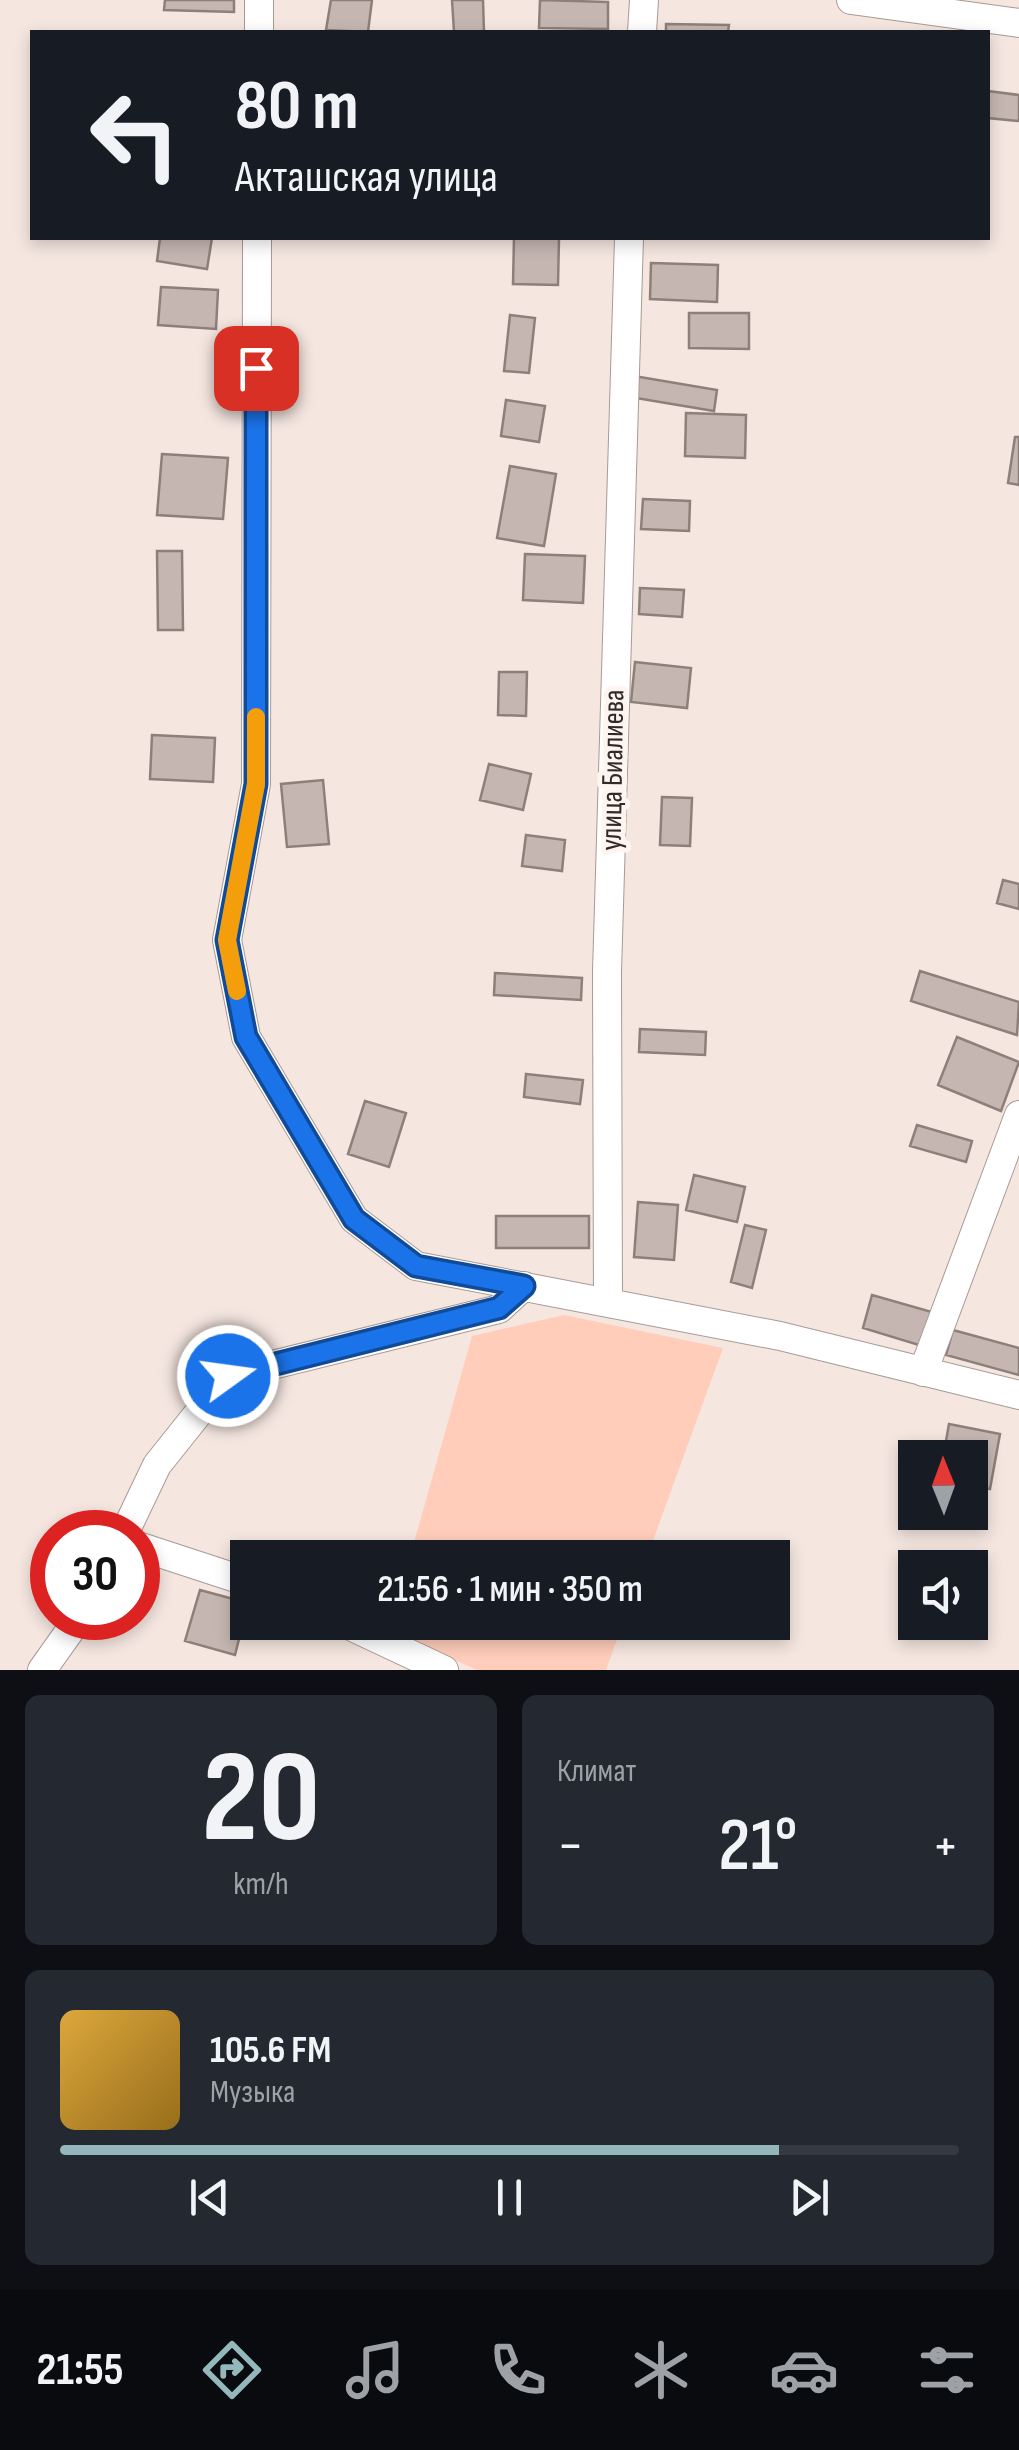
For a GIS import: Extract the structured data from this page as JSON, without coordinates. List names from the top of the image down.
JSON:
{
  "streets": {
    "street": ["улица Биалиева"]
  },
  "north": "top",
  "page": {
    "turn": ["80 m", "Акташская улица"],
    "limit": "30",
    "trip": "21:56 · 1 мин · 350 m",
    "tile": [
      ["20", "km/h"],
      "Климат"
    ],
    "heat": ["−", "21°", "+"],
    "song": ["105.6 FM", "Музыка"],
    "tabs": "21:55"
  }
}
